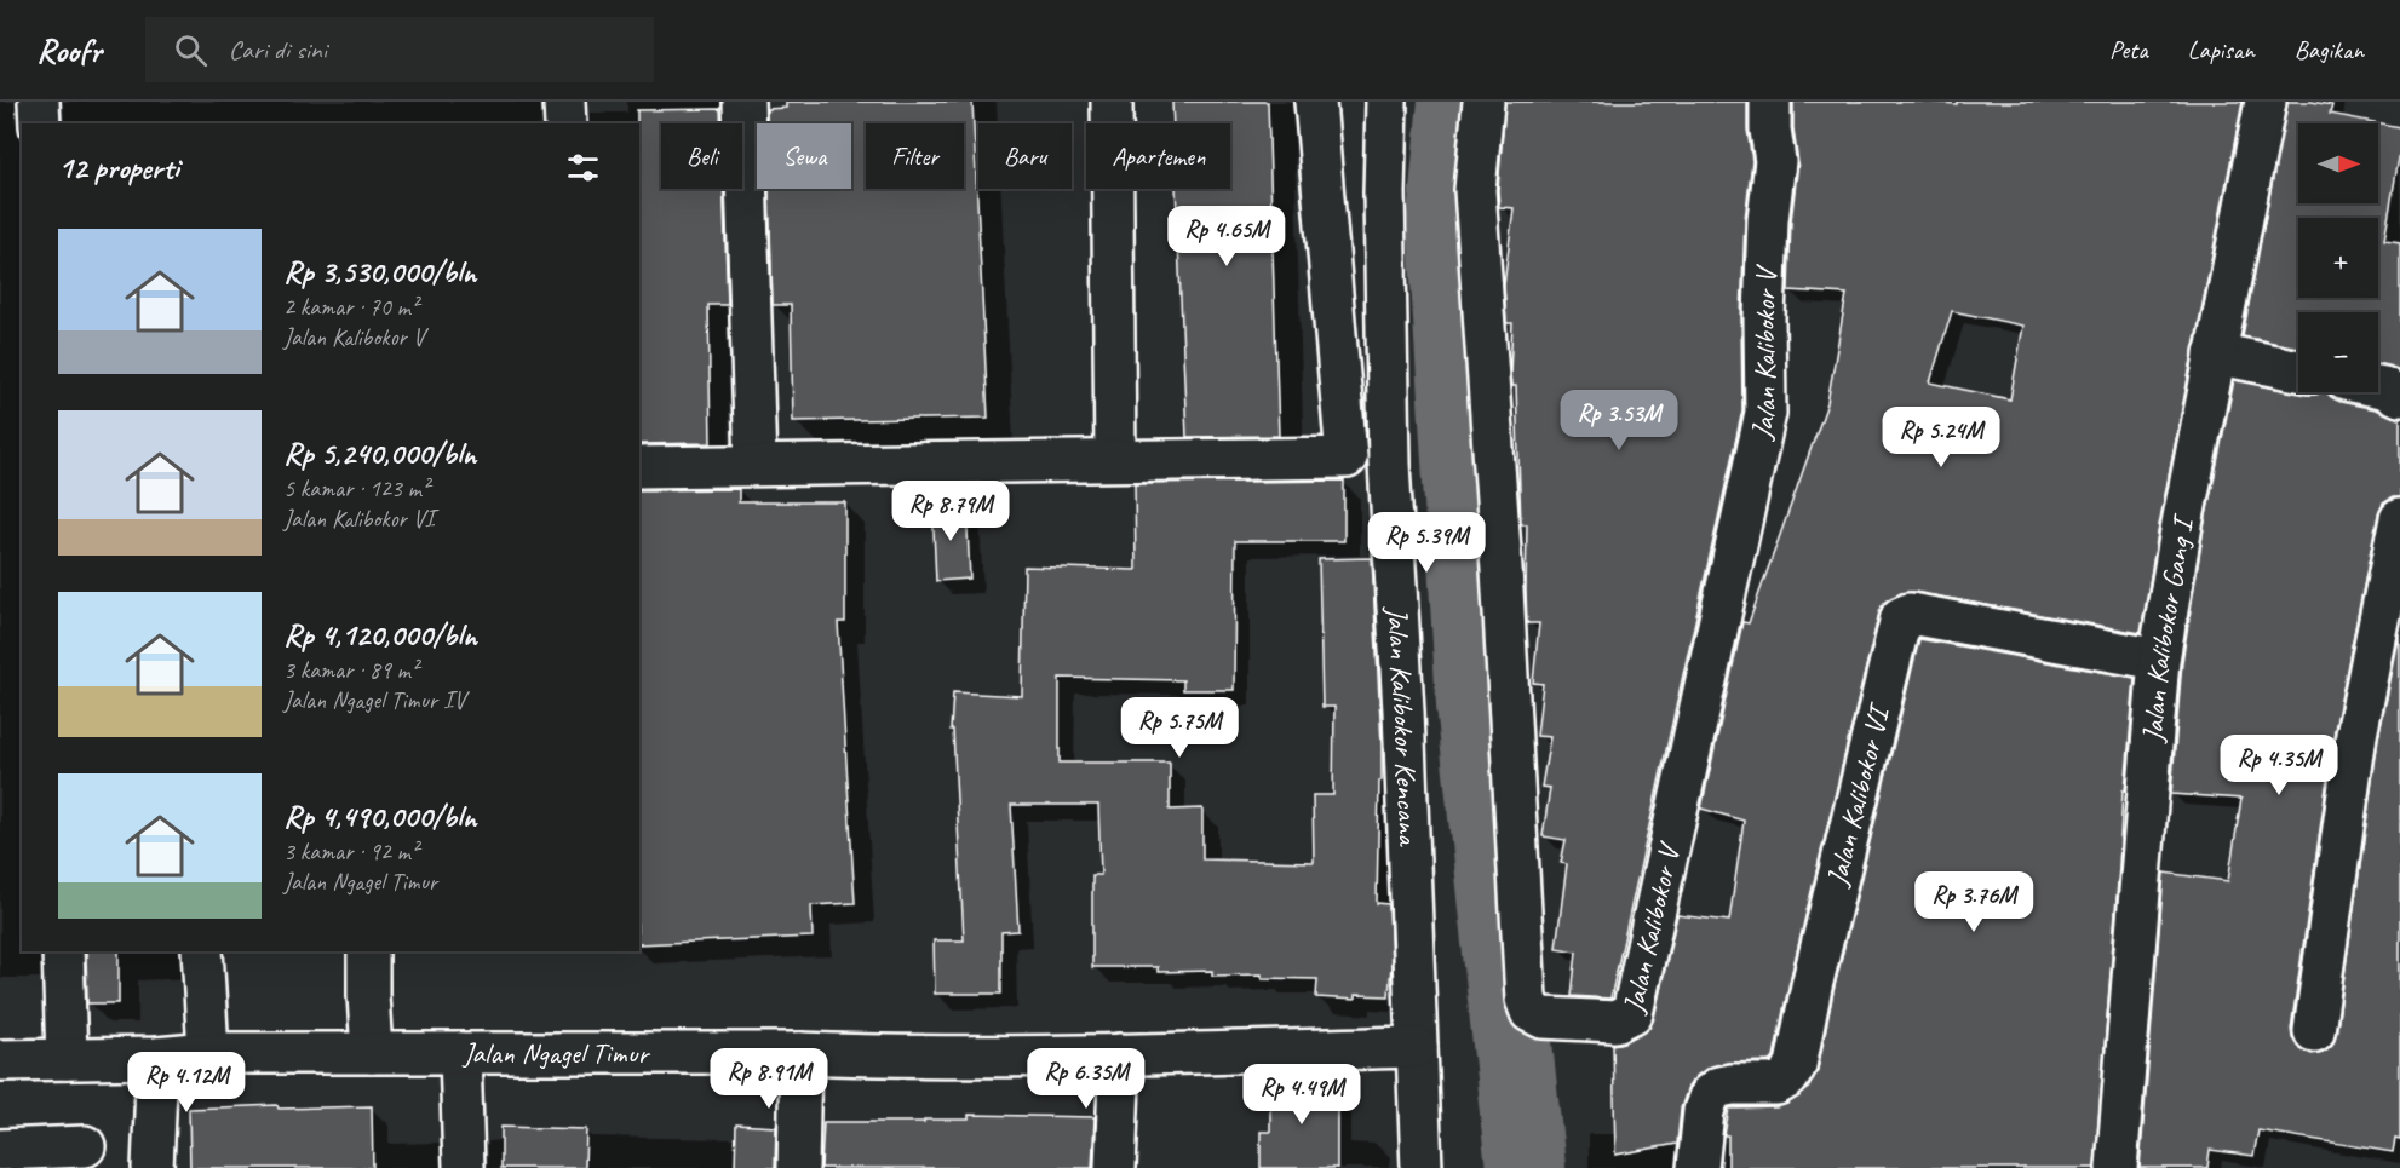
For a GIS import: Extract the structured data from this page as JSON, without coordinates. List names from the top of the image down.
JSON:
{
  "streets": {
    "street": [
      "Jalan Kalibokor V",
      "Jalan Kalibokor Gang I",
      "Jalan Kalibokor Kencana",
      "Jalan Kalibokor VI",
      "Jalan Ngagel Timur"
    ]
  },
  "crossings": [
    ["Jalan Kalibokor Gang I", "Jalan Kalibokor VI"],
    ["Jalan Kalibokor Kencana", "Jalan Ngagel Timur"]
  ],
  "north": "right",
  "page": {
    "header": "Roofr",
    "search": "Cari di sini",
    "nav": ["Peta", "Lapisan", "Bagikan"],
    "map_buttons": ["+", "−"],
    "chip": [
      "Beli",
      "Sewa",
      "Filter",
      "Baru",
      "Apartemen"
    ],
    "heading": "12 properti",
    "price": [
      "Rp 4.65M",
      "Rp 3.53M",
      "Rp 5.24M",
      "Rp 8.79M",
      "Rp 5.39M",
      "Rp 5.75M",
      "Rp 4.35M",
      "Rp 3.76M",
      "Rp 8.91M",
      "Rp 6.35M",
      "Rp 4.12M",
      "Rp 4.49M"
    ],
    "list": [
      {
        "name": "Rp 3,530,000/bln",
        "note": "2 kamar · 70 m² · Jalan Kalibokor V"
      },
      {
        "name": "Rp 5,240,000/bln",
        "note": "5 kamar · 123 m² · Jalan Kalibokor VI"
      },
      {
        "name": "Rp 4,120,000/bln",
        "note": "3 kamar · 89 m² · Jalan Ngagel Timur IV"
      },
      {
        "name": "Rp 4,490,000/bln",
        "note": "3 kamar · 92 m² · Jalan Ngagel Timur"
      }
    ]
  }
}
